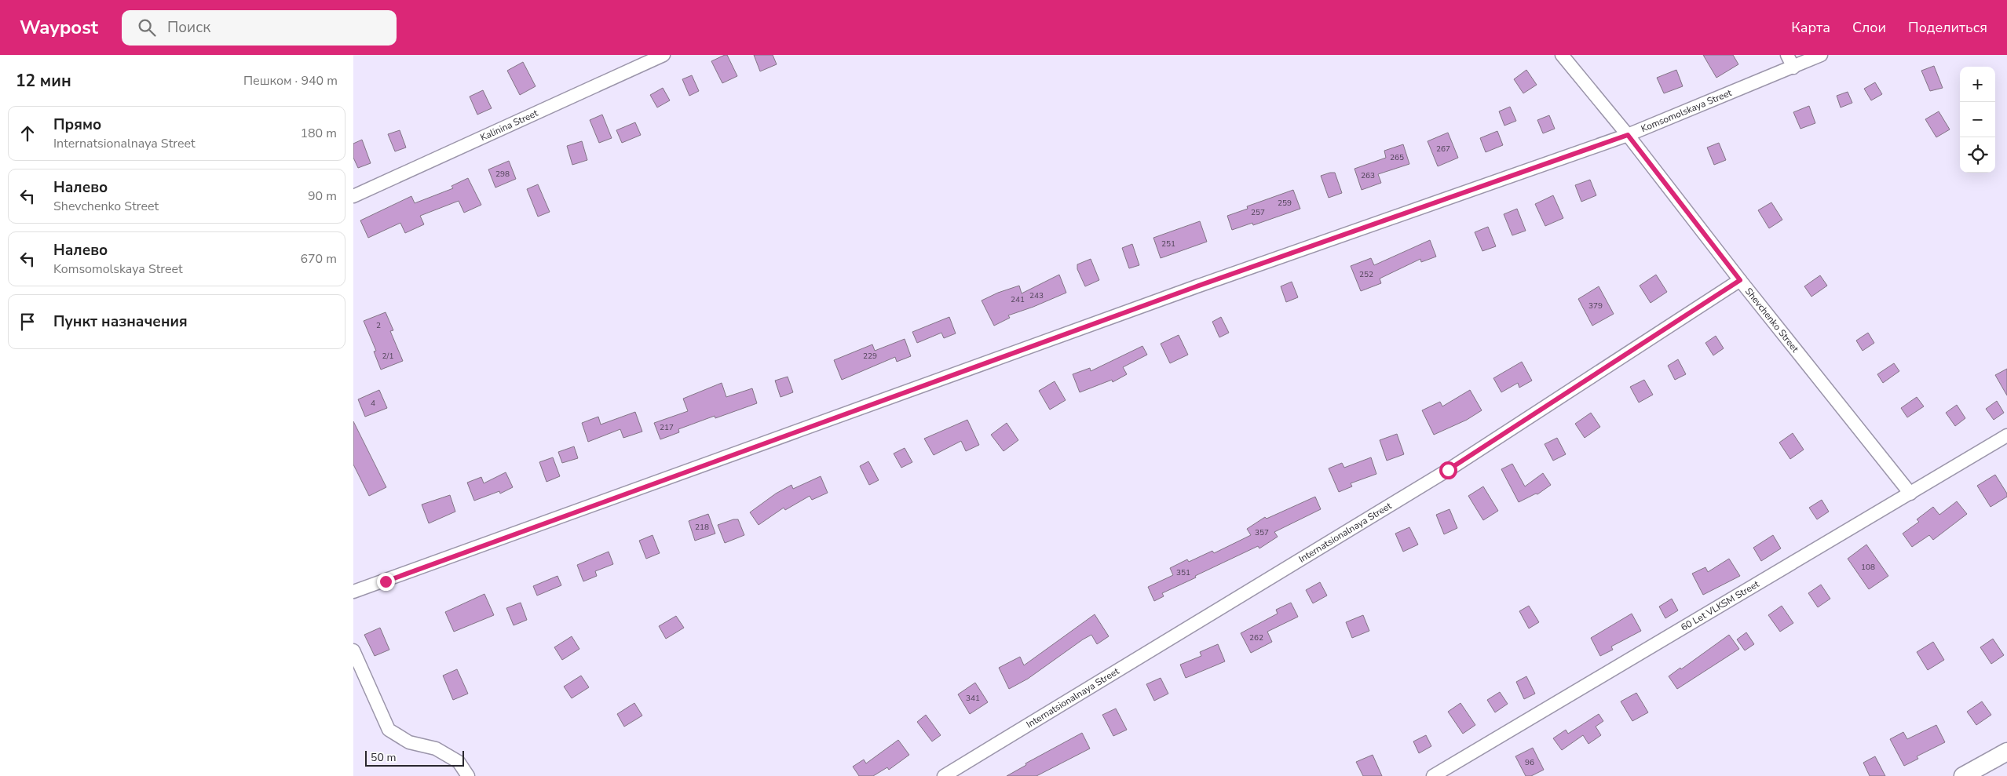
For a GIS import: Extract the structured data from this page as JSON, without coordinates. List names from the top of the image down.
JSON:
{
  "streets": {
    "street": [
      "Komsomolskaya Street",
      "Kalinina Street",
      "Shevchenko Street",
      "Internatsionalnaya Street",
      "60 Let VLKSM Street"
    ]
  },
  "crossings": [
    ["Komsomolskaya Street", "Shevchenko Street"],
    ["Shevchenko Street", "Internatsionalnaya Street"],
    ["Shevchenko Street", "60 Let VLKSM Street"]
  ],
  "house_numbers": [
    "267",
    "265",
    "298",
    "263",
    "259",
    "257",
    "251",
    "252",
    "243",
    "241",
    "379",
    "2",
    "2/1",
    "229",
    "4",
    "217",
    "218",
    "357",
    "108",
    "351",
    "262",
    "341",
    "96"
  ],
  "scale_bar": "50 m",
  "page": {
    "header": "Waypost",
    "search": "Поиск",
    "nav": ["Карта", "Слои", "Поделиться"],
    "heading": ["12 мин", "Пешком · 940 m"],
    "map_buttons": ["+", "−"],
    "list": [
      ["Прямо", "Internatsionalnaya Street", "180 m"],
      ["Налево", "Shevchenko Street", "90 m"],
      ["Налево", "Komsomolskaya Street", "670 m"],
      "Пункт назначения"
    ],
    "scale": "50 m"
  }
}
